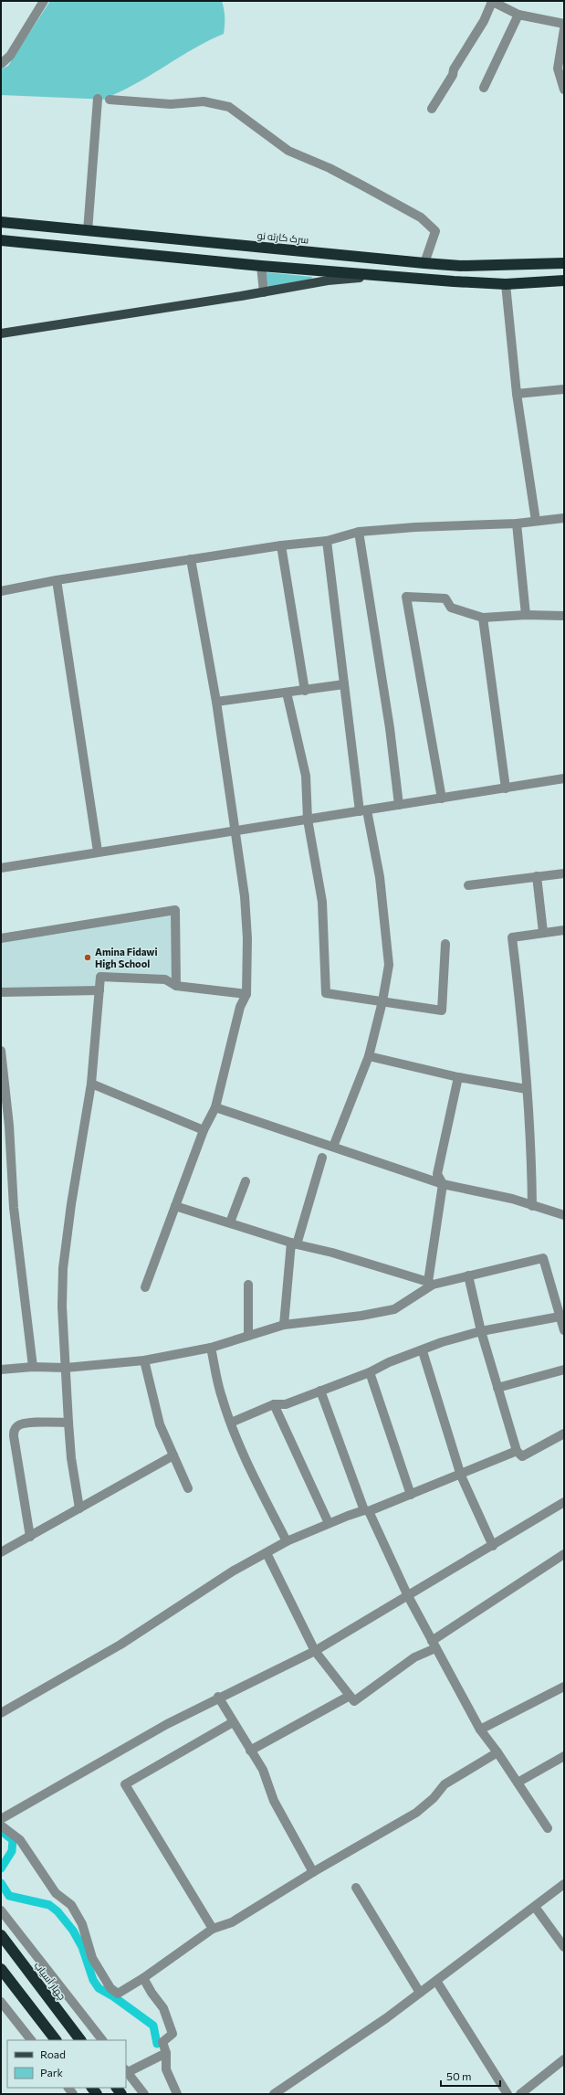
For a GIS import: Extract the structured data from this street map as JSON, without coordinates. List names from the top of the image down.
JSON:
{
  "streets": {
    "highway": ["سرک کارته نو", "چهار آسیاب"]
  },
  "places": ["Amina Fidawi High School"],
  "legend": ["Road", "Park"],
  "scale_bar": "50 m"
}
